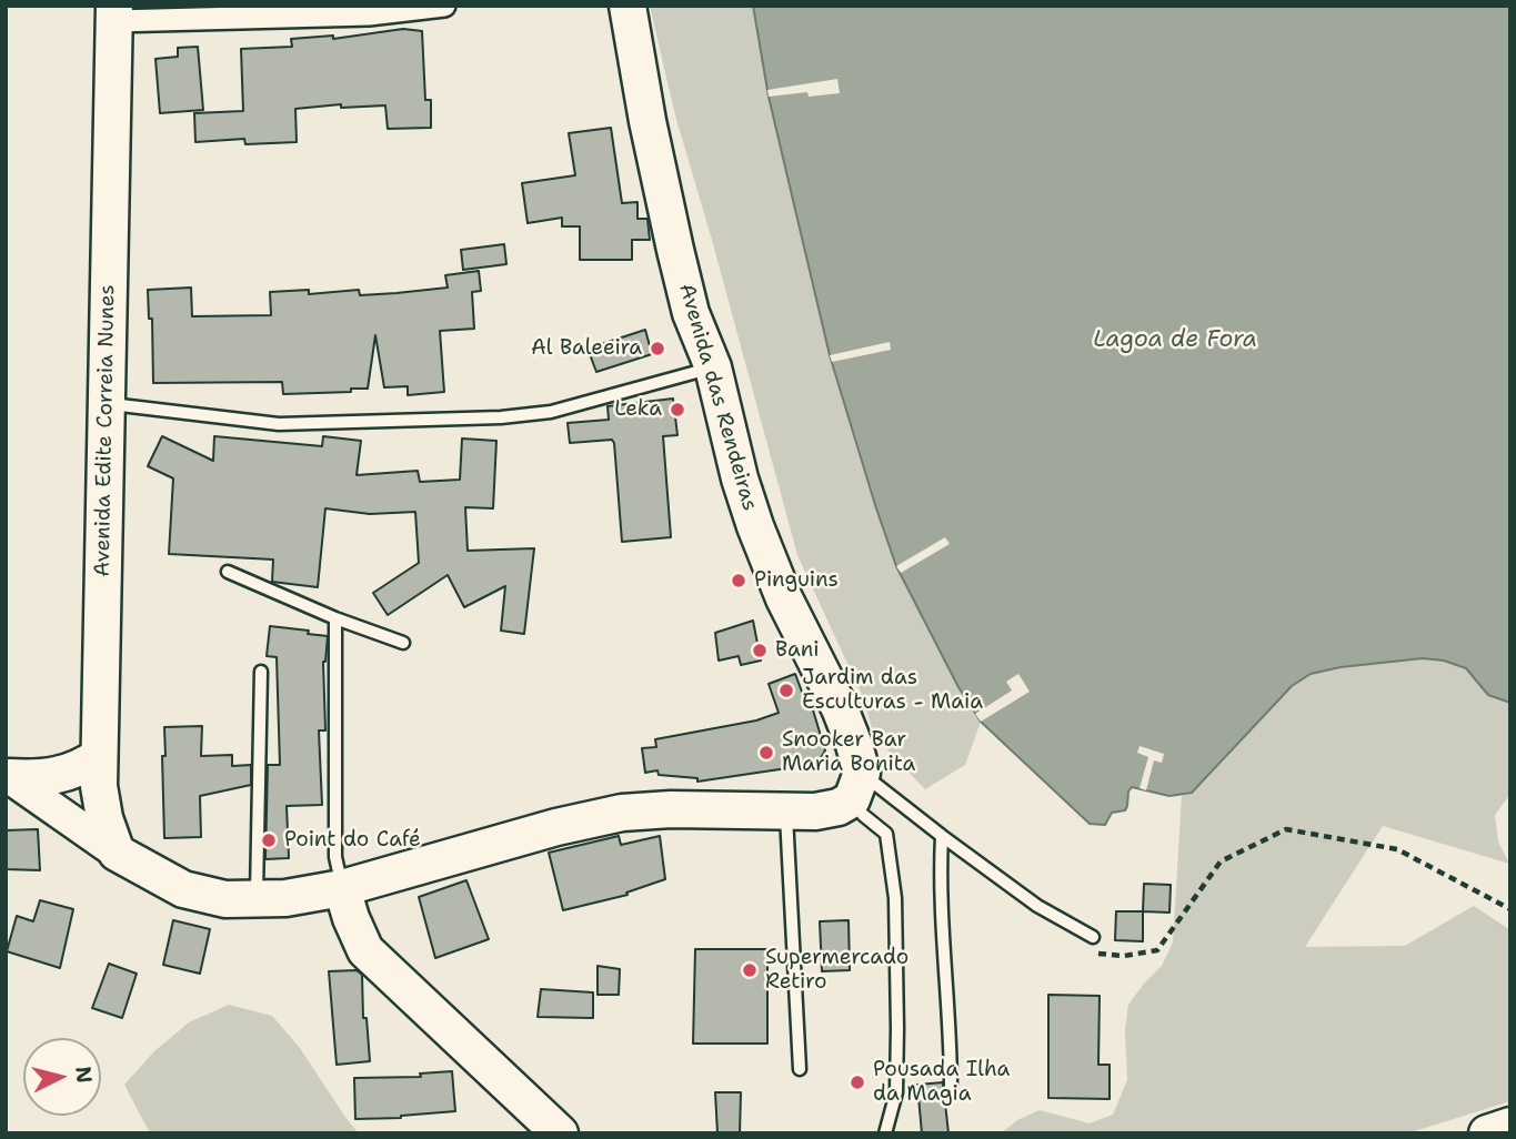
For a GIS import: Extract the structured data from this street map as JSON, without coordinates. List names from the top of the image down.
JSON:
{
  "streets": {
    "main road": ["Avenida das Rendeiras", "Avenida Edite Correia Nunes"]
  },
  "water": ["Lagoa de Fora"],
  "places": [
    "Al Baleeira",
    "Leka",
    "Pinguins",
    "Bani",
    "Jardim das Esculturas - Maia",
    "Snooker Bar Maria Bonita",
    "Point do Café",
    "Supermercado Retiro",
    "Pousada Ilha da Magia"
  ],
  "north": "right"
}
